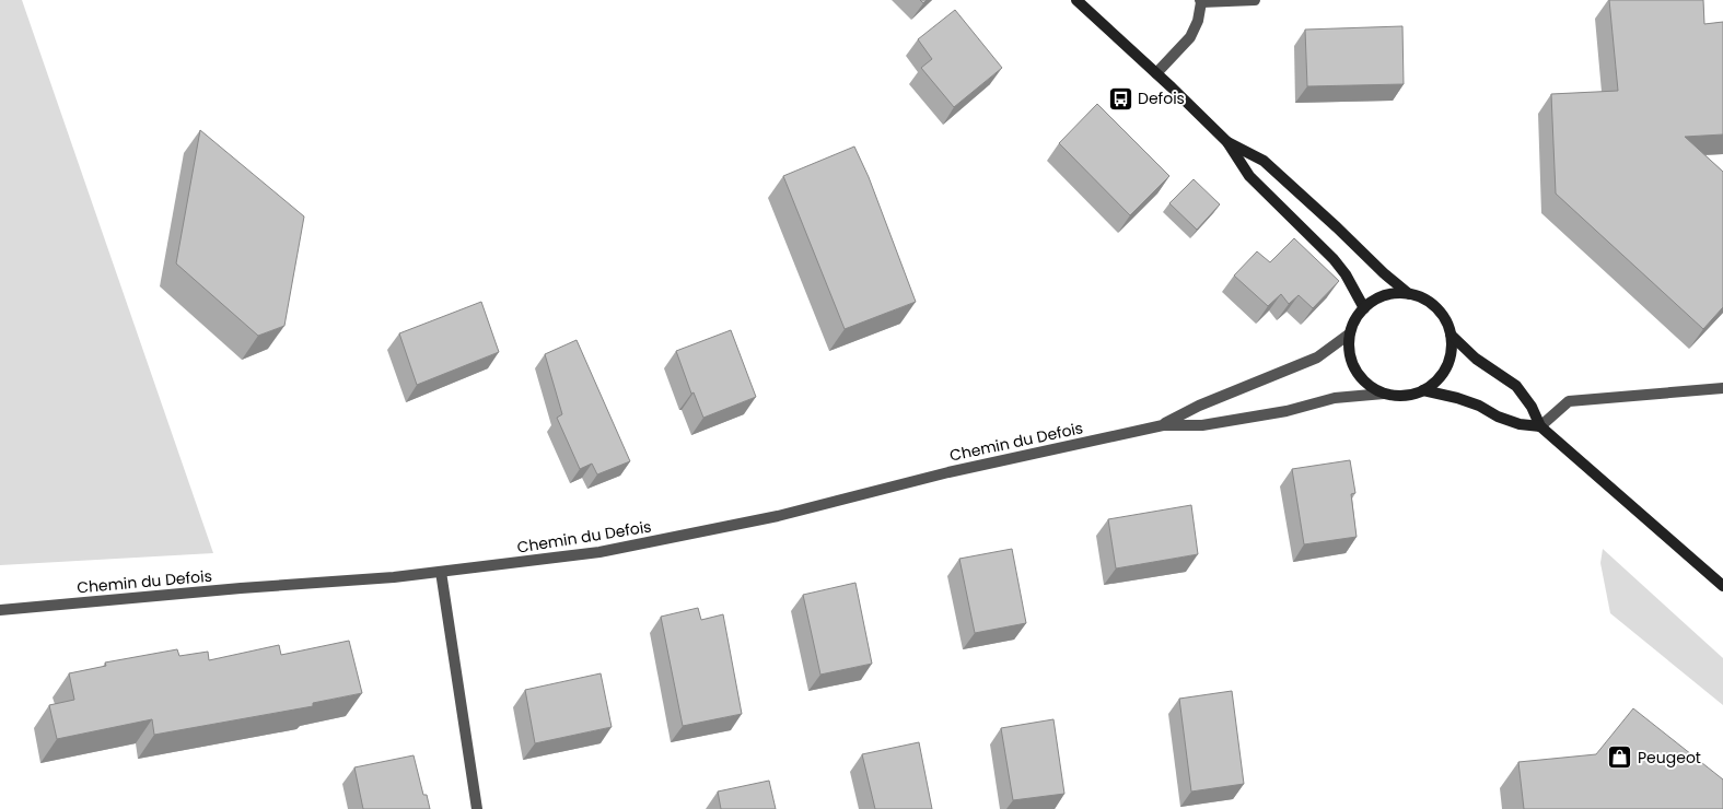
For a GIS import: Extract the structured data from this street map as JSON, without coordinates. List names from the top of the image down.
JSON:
{
  "streets": {
    "street": ["Chemin du Defois"]
  },
  "places": {
    "bus stop": ["Defois"],
    "shop": ["Peugeot"]
  }
}
